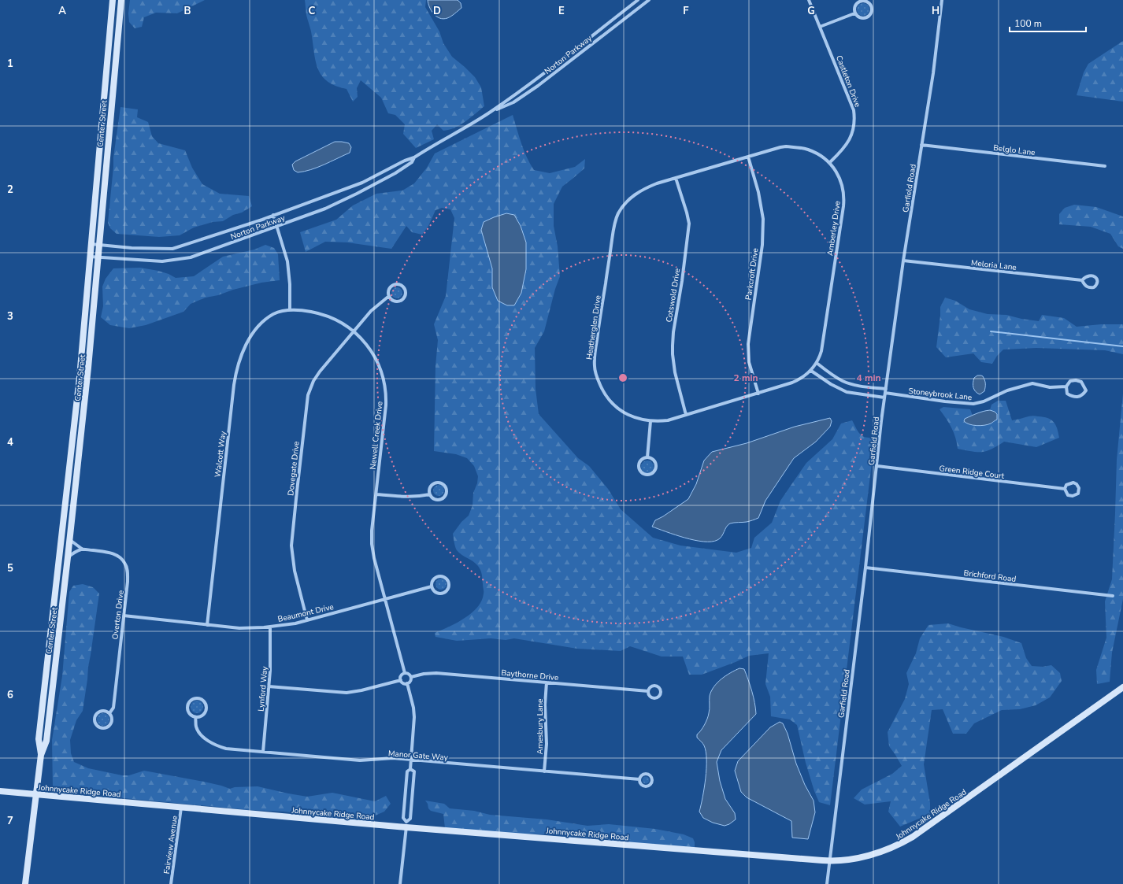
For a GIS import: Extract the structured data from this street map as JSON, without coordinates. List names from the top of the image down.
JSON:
{
  "streets": {
    "main road": ["Center Street", "Johnnycake Ridge Road"],
    "street": [
      "Norton Parkway",
      "Castleton Drive",
      "Belglo Lane",
      "Garfield Road",
      "Amberley Drive",
      "Meloria Lane",
      "Parkcroft Drive",
      "Cotswold Drive",
      "Heatherglen Drive",
      "Stoneybrook Lane",
      "Newell Creek Drive",
      "Walcott Way",
      "Dovegate Drive",
      "Green Ridge Court",
      "Brichford Road",
      "Beaumont Drive",
      "Overton Drive",
      "Baythorne Drive",
      "Lynford Way",
      "Amesbury Lane",
      "Manor Gate Way",
      "Fairview Avenue"
    ]
  },
  "crossings": [
    ["Norton Parkway", "Center Street"],
    ["Castleton Drive", "Amberley Drive"],
    ["Center Street", "Overton Drive"],
    ["Center Street", "Johnnycake Ridge Road"],
    ["Belglo Lane", "Garfield Road"],
    ["Garfield Road", "Meloria Lane"],
    ["Garfield Road", "Stoneybrook Lane"],
    ["Garfield Road", "Green Ridge Court"],
    ["Garfield Road", "Brichford Road"],
    ["Garfield Road", "Johnnycake Ridge Road"],
    ["Amberley Drive", "Parkcroft Drive"],
    ["Amberley Drive", "Cotswold Drive"],
    ["Amberley Drive", "Heatherglen Drive"],
    ["Parkcroft Drive", "Heatherglen Drive"],
    ["Cotswold Drive", "Heatherglen Drive"],
    ["Newell Creek Drive", "Walcott Way"],
    ["Newell Creek Drive", "Dovegate Drive"],
    ["Newell Creek Drive", "Beaumont Drive"],
    ["Newell Creek Drive", "Baythorne Drive"],
    ["Walcott Way", "Beaumont Drive"],
    ["Dovegate Drive", "Beaumont Drive"],
    ["Beaumont Drive", "Overton Drive"],
    ["Beaumont Drive", "Lynford Way"],
    ["Baythorne Drive", "Amesbury Lane"],
    ["Lynford Way", "Manor Gate Way"],
    ["Amesbury Lane", "Manor Gate Way"],
    ["Johnnycake Ridge Road", "Fairview Avenue"]
  ],
  "scale_bar": "100 m",
  "grid": {
    "columns": [
      "A",
      "B",
      "C",
      "D",
      "E",
      "F",
      "G",
      "H"
    ],
    "rows": [
      "1",
      "2",
      "3",
      "4",
      "5",
      "6",
      "7"
    ]
  },
  "rings": ["2 min", "4 min"]
}
